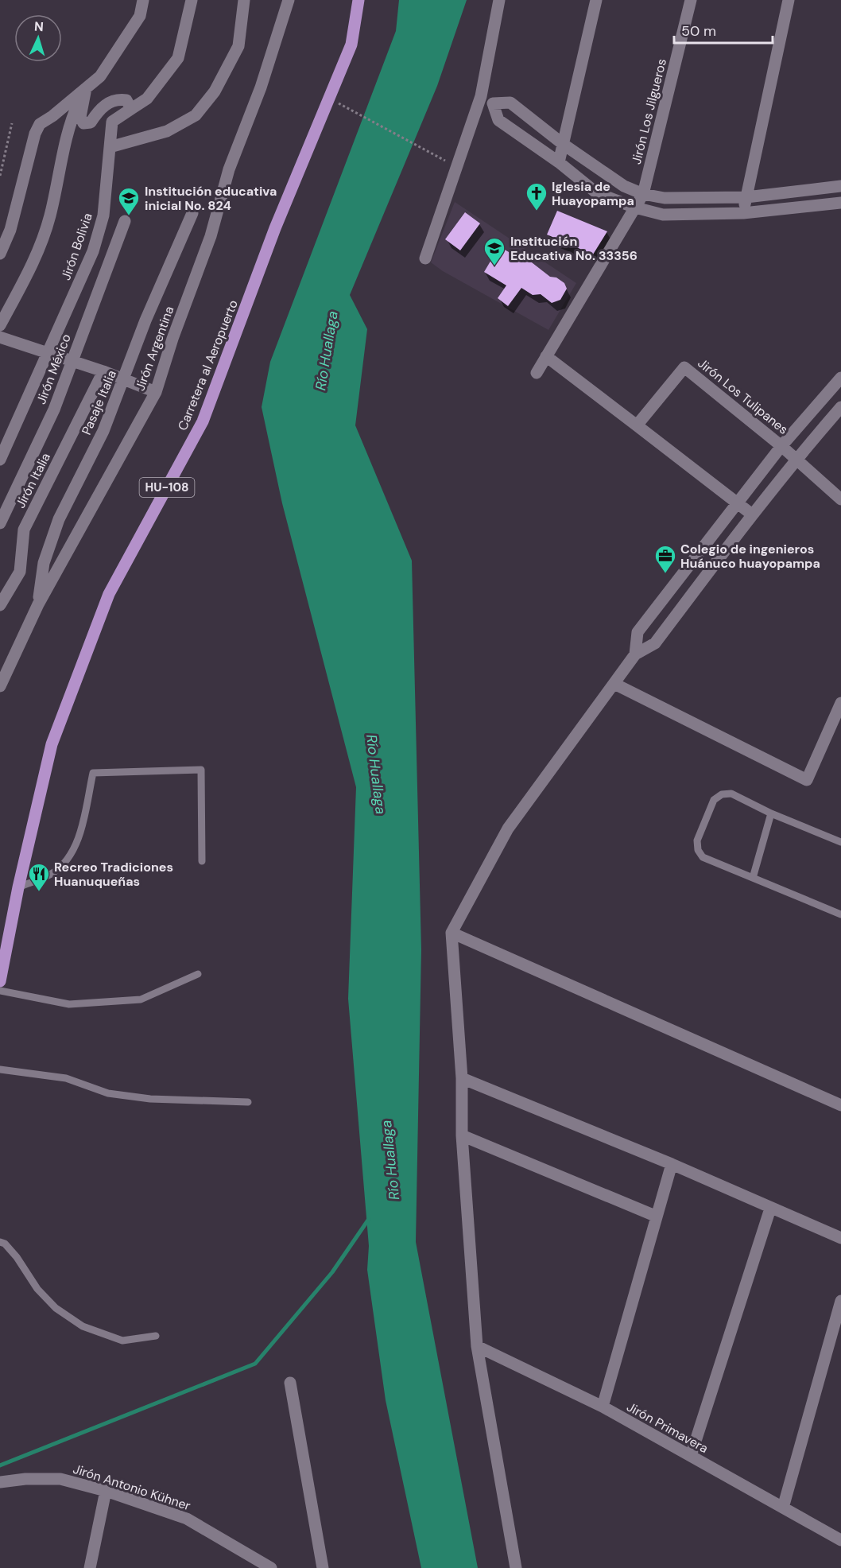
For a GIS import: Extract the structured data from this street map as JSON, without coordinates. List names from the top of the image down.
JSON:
{
  "streets": {
    "main road": ["Carretera al Aeropuerto", "HU-108"],
    "street": [
      "Jirón Los Jilgueros",
      "Jirón Bolivia",
      "Jirón Argentina",
      "Jirón México",
      "Jirón Los Tulipanes",
      "Pasaje Italia",
      "Jirón Italia",
      "Jirón Primavera",
      "Jirón Antonio Kühner"
    ]
  },
  "crossings": [
    ["Jirón Argentina", "Pasaje Italia"]
  ],
  "water": ["Río Huallaga"],
  "places": {
    "church": ["Iglesia de Huayopampa"],
    "school or university": ["Institución educativa inicial No. 824", "Institución Educativa No. 33356"],
    "office": ["Colegio de ingenieros Huánuco huayopampa"],
    "restaurant": ["Recreo Tradiciones Huanuqueñas"]
  },
  "scale_bar": "50 m",
  "north": "top"
}
